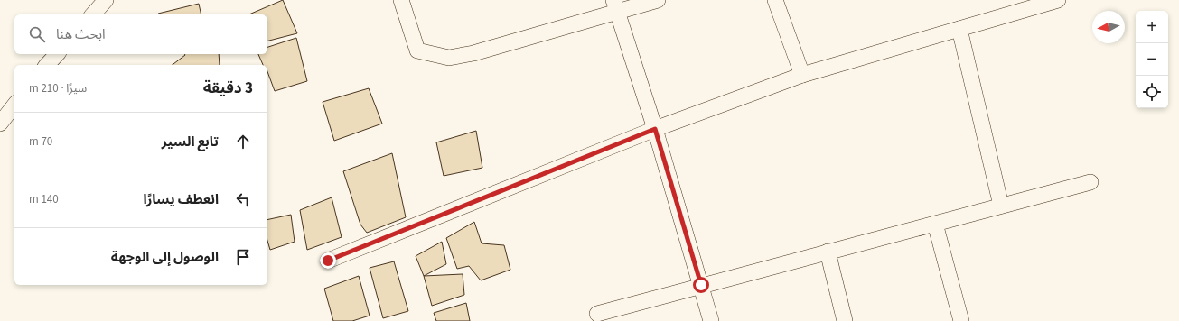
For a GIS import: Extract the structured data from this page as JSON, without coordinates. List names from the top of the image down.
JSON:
{
  "north": "left",
  "page": {
    "map_buttons": ["+", "−"],
    "search": "ابحث هنا",
    "heading": ["3 دقيقة", "سيرًا · 210 m"],
    "list": [
      ["تابع السير", "70 m"],
      ["انعطف يسارًا", "140 m"],
      "الوصول إلى الوجهة"
    ]
  }
}
